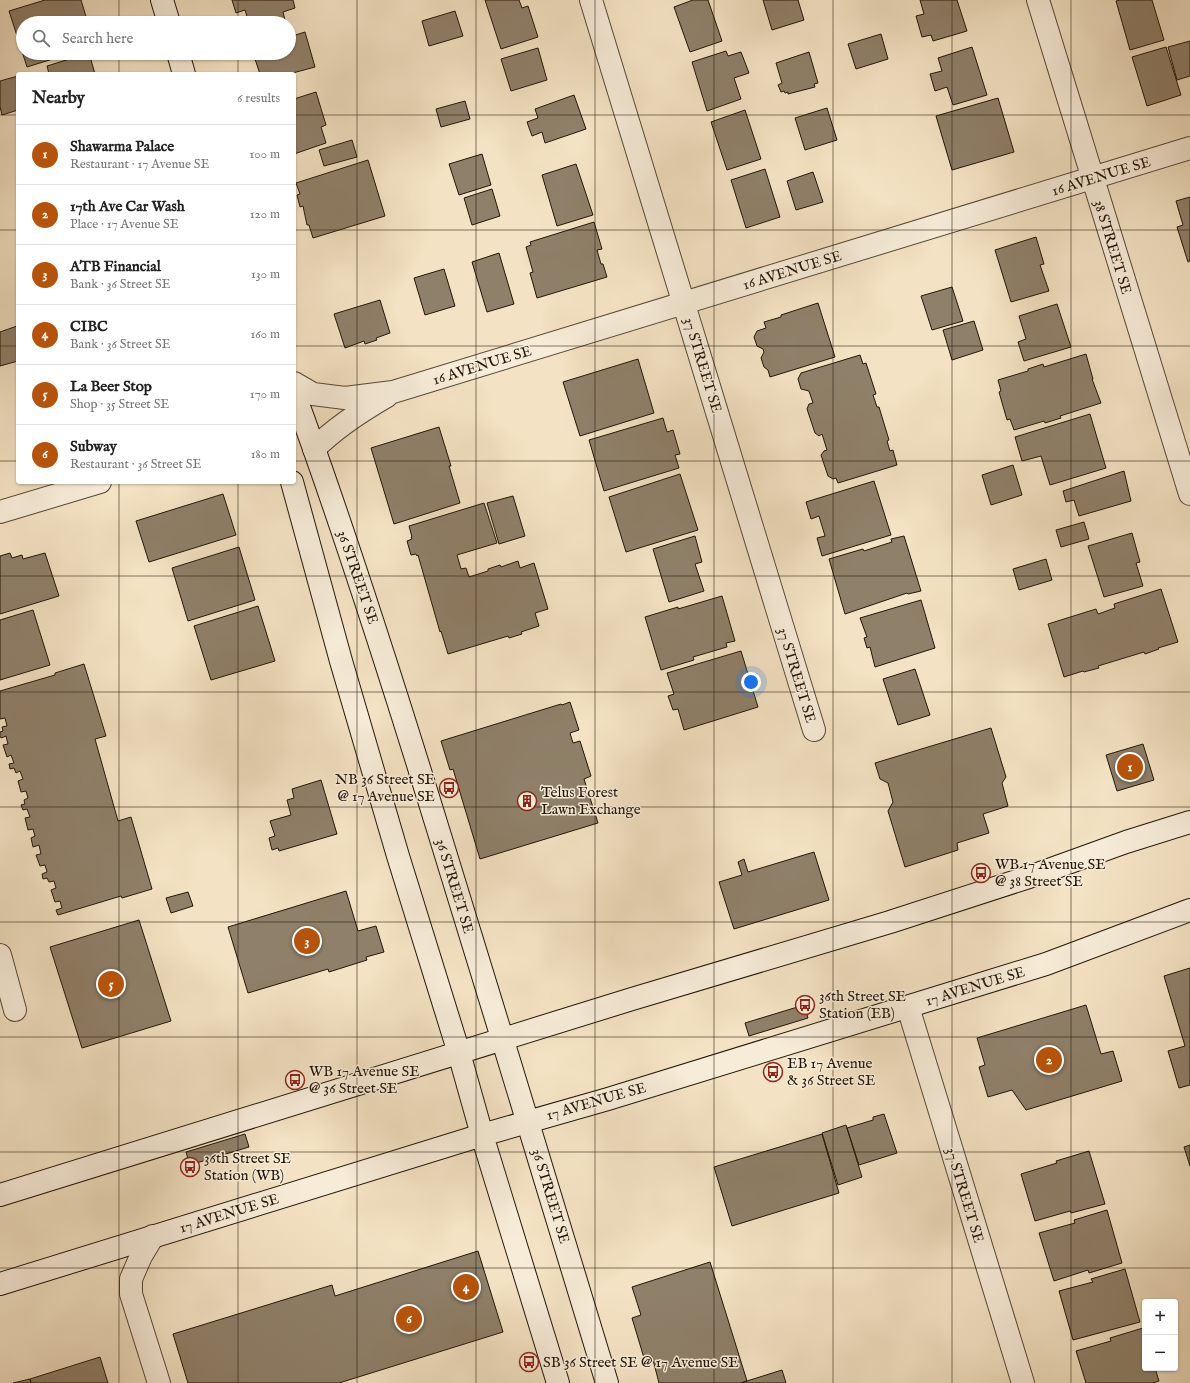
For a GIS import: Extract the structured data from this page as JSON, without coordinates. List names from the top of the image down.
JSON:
{
  "streets": {
    "main road": [
      "16 AVENUE SE",
      "38 STREET SE",
      "37 STREET SE",
      "36 STREET SE",
      "17 AVENUE SE"
    ]
  },
  "crossings": [
    ["16 AVENUE SE", "38 STREET SE"],
    ["16 AVENUE SE", "37 STREET SE"],
    ["16 AVENUE SE", "36 STREET SE"],
    ["37 STREET SE", "17 AVENUE SE"],
    ["36 STREET SE", "17 AVENUE SE"]
  ],
  "places": {
    "bus stop": [
      "NB 36 Street SE @ 17 Avenue SE",
      "WB 17 Avenue SE @ 38 Street SE",
      "36th Street SE Station (EB)",
      "EB 17 Avenue & 36 Street SE",
      "WB 17 Avenue SE @ 36 Street SE",
      "36th Street SE Station (WB)",
      "SB 36 Street SE @ 17 Avenue SE"
    ],
    "building": ["Telus Forest Lawn Exchange"]
  },
  "page": {
    "search": "Search here",
    "heading": ["Nearby", "6 results"],
    "list": [
      {
        "mark": "1",
        "name": "Shawarma Palace",
        "note": "Restaurant · 17 Avenue SE",
        "value": "100 m"
      },
      {
        "mark": "2",
        "name": "17th Ave Car Wash",
        "note": "Place · 17 Avenue SE",
        "value": "120 m"
      },
      {
        "mark": "3",
        "name": "ATB Financial",
        "note": "Bank · 36 Street SE",
        "value": "130 m"
      },
      {
        "mark": "4",
        "name": "CIBC",
        "note": "Bank · 36 Street SE",
        "value": "160 m"
      },
      {
        "mark": "5",
        "name": "La Beer Stop",
        "note": "Shop · 35 Street SE",
        "value": "170 m"
      },
      {
        "mark": "6",
        "name": "Subway",
        "note": "Restaurant · 36 Street SE",
        "value": "180 m"
      }
    ],
    "pins": [
      "1",
      "3",
      "5",
      "2",
      "4",
      "6"
    ],
    "map_buttons": ["+", "−"]
  }
}
